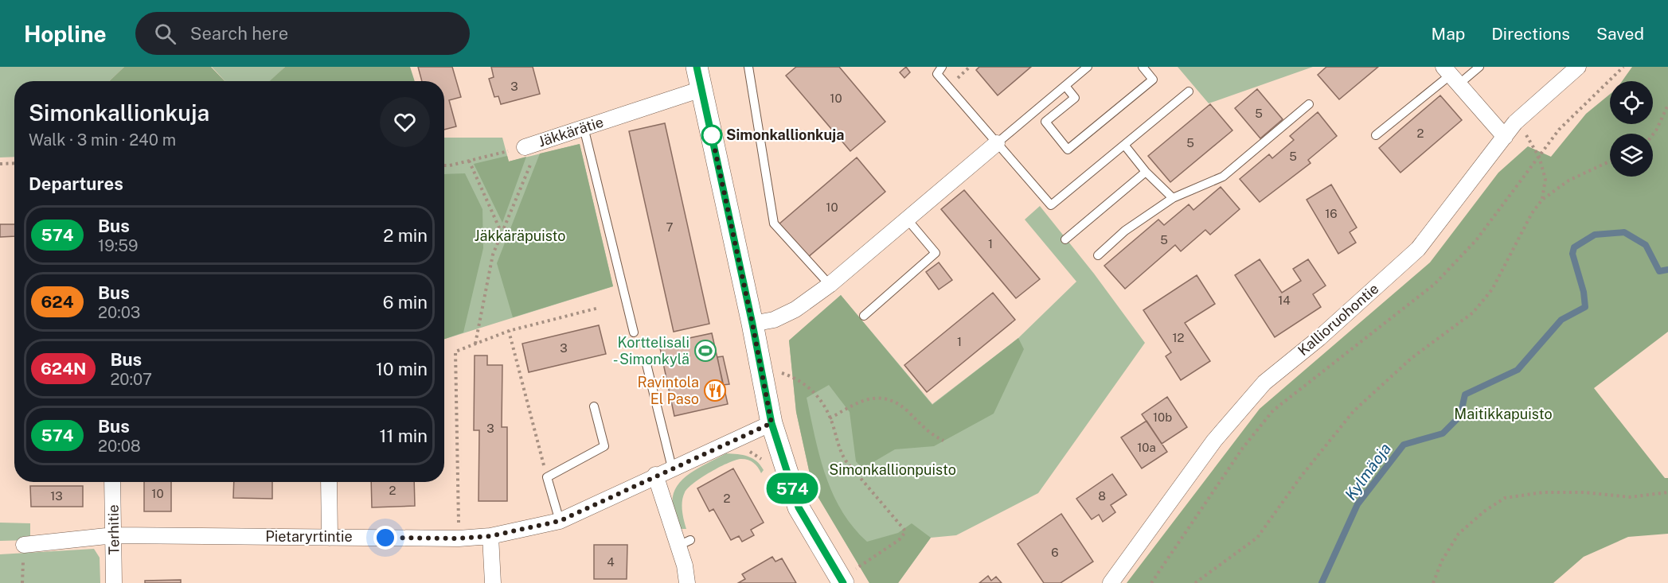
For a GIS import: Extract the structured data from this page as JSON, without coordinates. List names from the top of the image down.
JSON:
{
  "streets": {
    "street": [
      "Jäkkärätie",
      "Kallioruohontie",
      "Terhitie",
      "Pietaryrtintie"
    ]
  },
  "crossings": [
    ["Terhitie", "Pietaryrtintie"]
  ],
  "water": ["Kylmäoja"],
  "parks": ["Jäkkäräpuisto", "Maitikkapuisto", "Simonkallionpuisto"],
  "places": {
    "other": ["Simonkallionkuja"],
    "sports": ["Korttelisali - Simonkylä"],
    "restaurant": ["Ravintola El Paso"]
  },
  "lines": ["bus line 574"],
  "house_numbers": [
    "3",
    "10",
    "5",
    "2",
    "5",
    "5",
    "10",
    "16",
    "7",
    "5",
    "1",
    "14",
    "12",
    "1",
    "3",
    "10b",
    "3",
    "10a",
    "2",
    "10",
    "13",
    "8",
    "2",
    "6",
    "4"
  ],
  "page": {
    "header": "Hopline",
    "search": "Search here",
    "nav": ["Map", "Directions", "Saved"],
    "on_map": "574",
    "heading": [
      ["Simonkallionkuja", "Walk · 3 min · 240 m"],
      "Departures"
    ],
    "list": [
      {
        "mark": "574",
        "name": "Bus",
        "note": "19:59",
        "value": "2 min"
      },
      {
        "mark": "624",
        "name": "Bus",
        "note": "20:03",
        "value": "6 min"
      },
      {
        "mark": "624N",
        "name": "Bus",
        "note": "20:07",
        "value": "10 min"
      },
      {
        "mark": "574",
        "name": "Bus",
        "note": "20:08",
        "value": "11 min"
      }
    ]
  }
}
